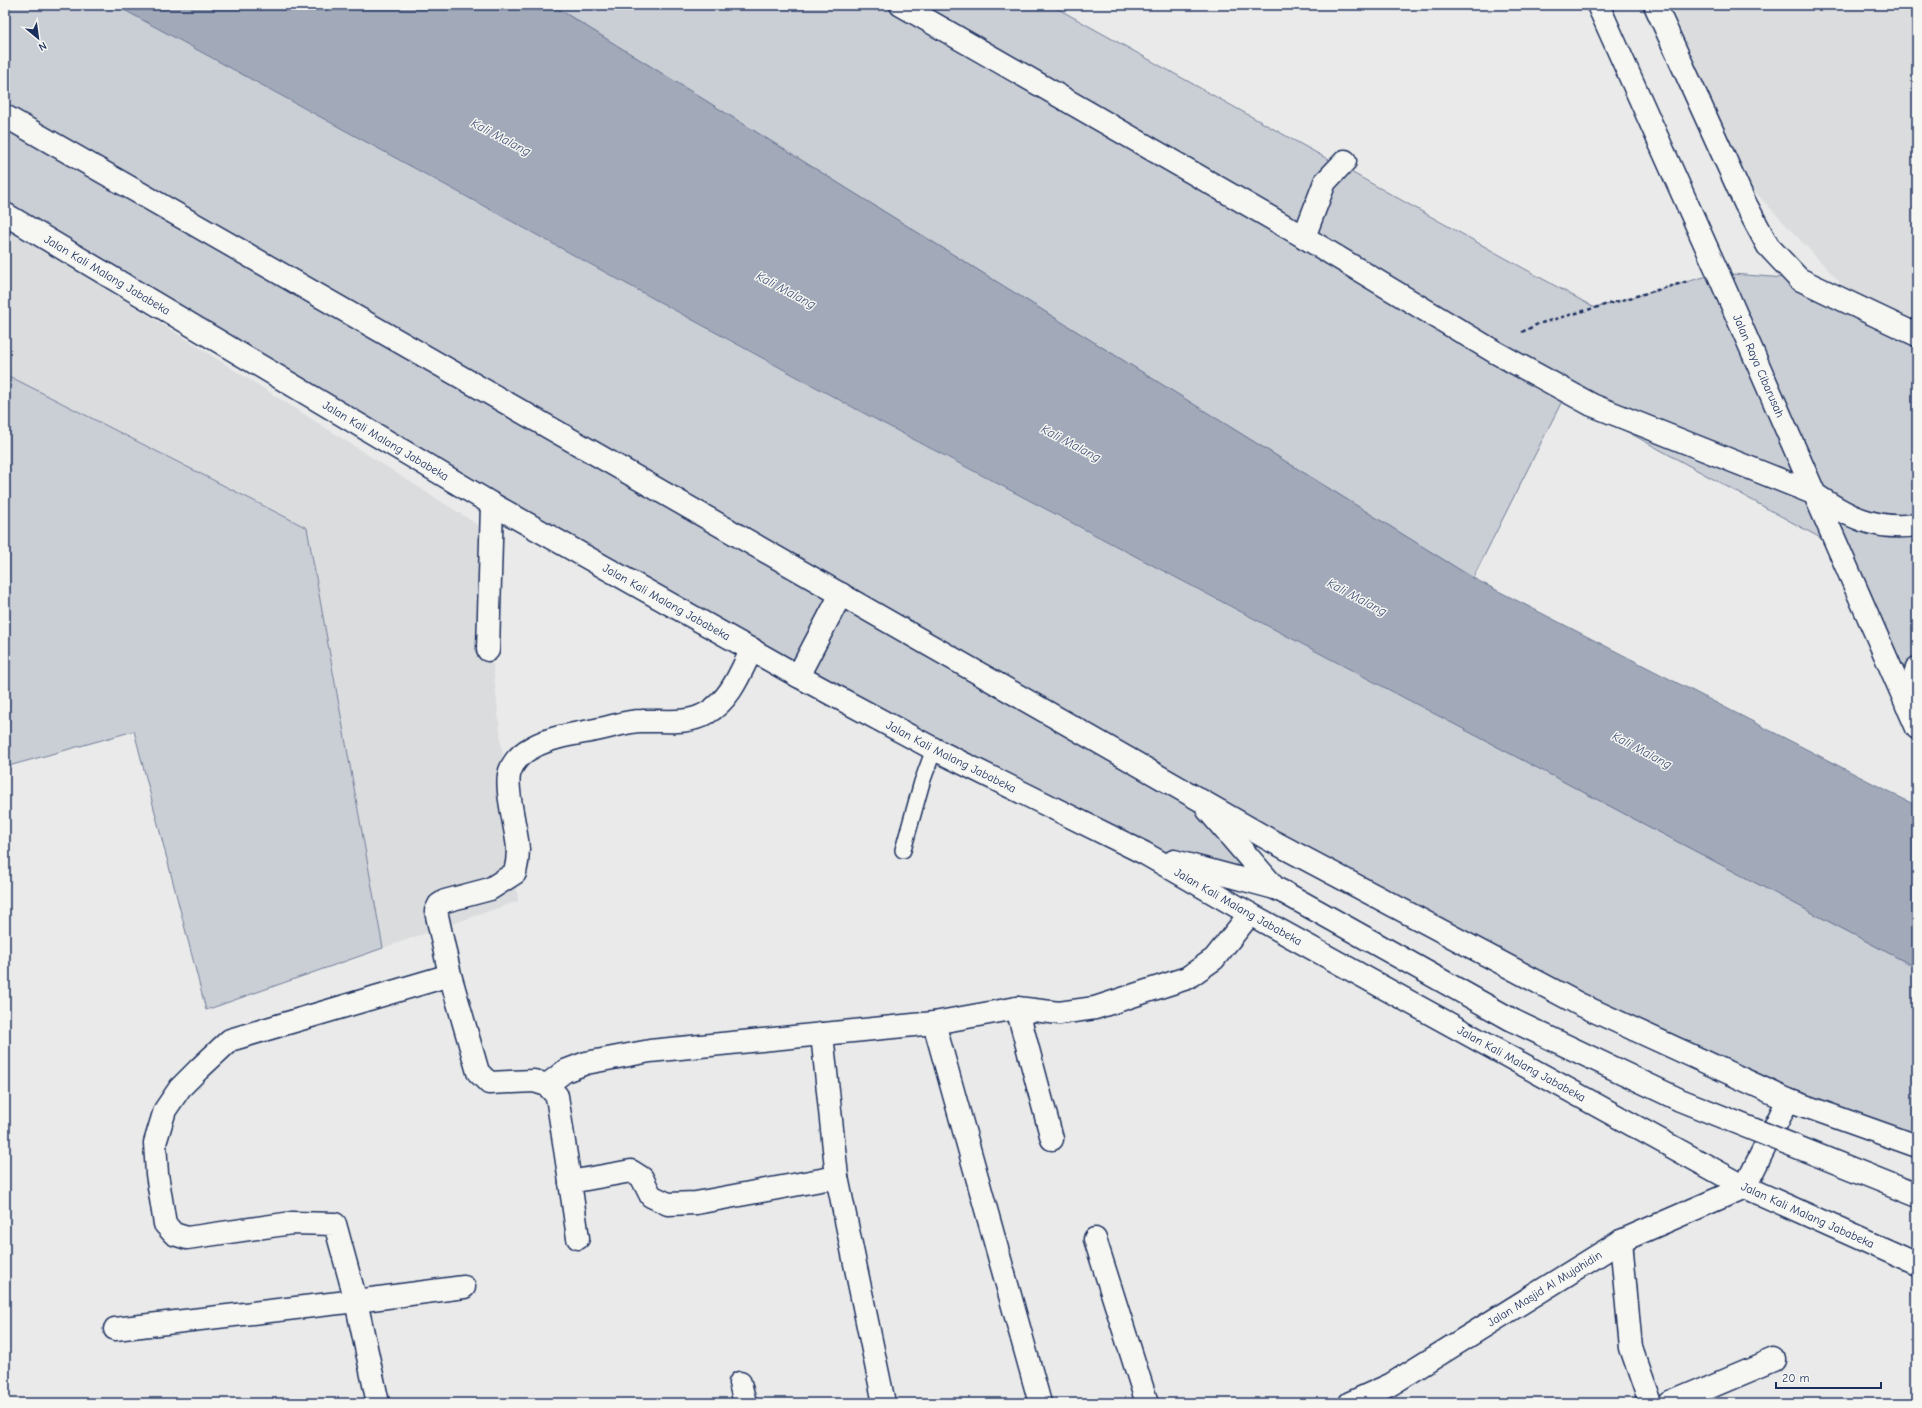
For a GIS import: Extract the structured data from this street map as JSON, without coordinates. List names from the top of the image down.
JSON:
{
  "streets": {
    "main road": ["Jalan Kali Malang Jababeka", "Jalan Raya Cibarusah", "Jalan Masjid Al Mujahidin"]
  },
  "crossings": [
    ["Jalan Kali Malang Jababeka", "Jalan Masjid Al Mujahidin"]
  ],
  "water": ["Kali Malang"],
  "scale_bar": "20 m",
  "north": "bottom right"
}
